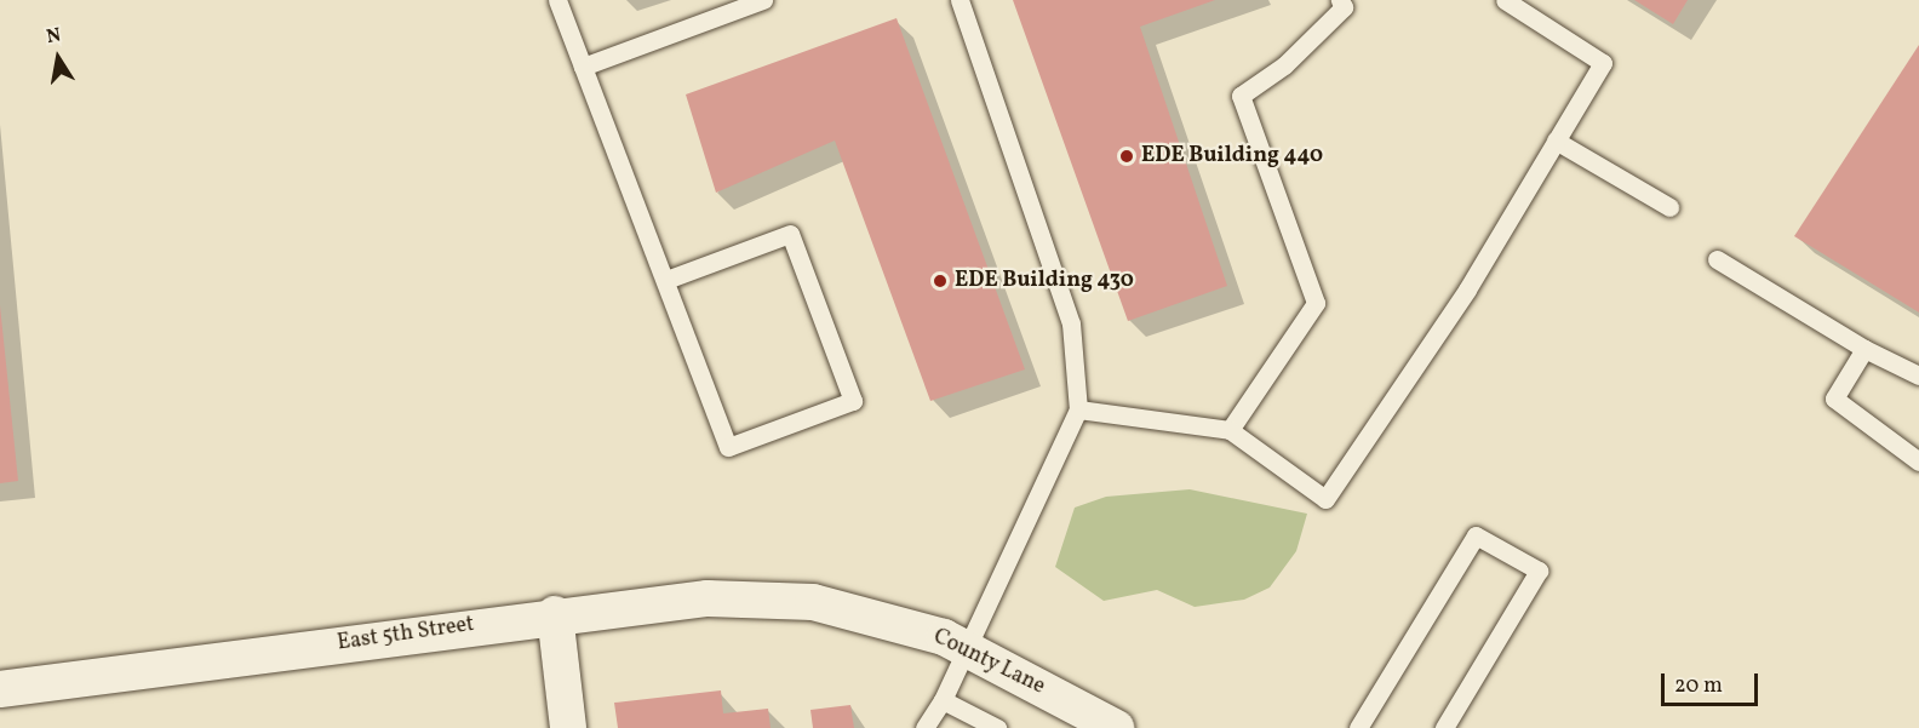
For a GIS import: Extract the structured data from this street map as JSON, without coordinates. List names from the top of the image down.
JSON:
{
  "streets": {
    "street": ["East 5th Street", "County Lane"]
  },
  "crossings": [
    ["East 5th Street", "County Lane"]
  ],
  "places": ["EDE Building 440", "EDE Building 430"],
  "scale_bar": "20 m",
  "north": "top"
}
